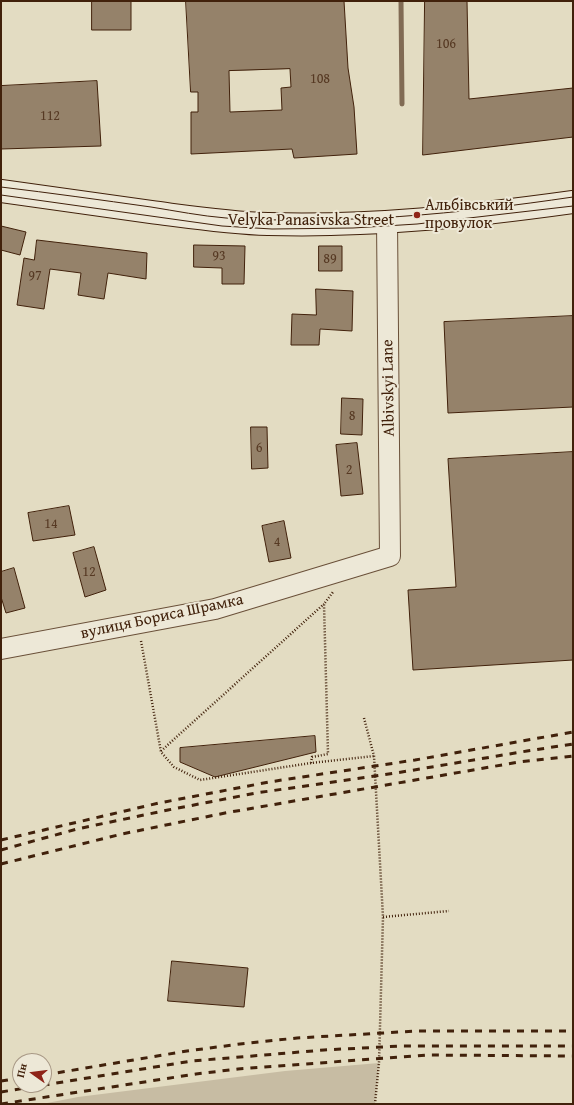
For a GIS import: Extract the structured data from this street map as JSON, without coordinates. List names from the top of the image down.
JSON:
{
  "streets": {
    "street": ["Velyka Panasivska Street", "Albivskyi Lane", "вулиця Бориса Шрамка"]
  },
  "crossings": [
    ["Velyka Panasivska Street", "Albivskyi Lane"],
    ["Albivskyi Lane", "вулиця Бориса Шрамка"]
  ],
  "places": ["Альбівський провулок"],
  "house_numbers": [
    "106",
    "108",
    "112",
    "93",
    "89",
    "97",
    "8",
    "6",
    "2",
    "14",
    "4",
    "12"
  ],
  "north": "left"
}
